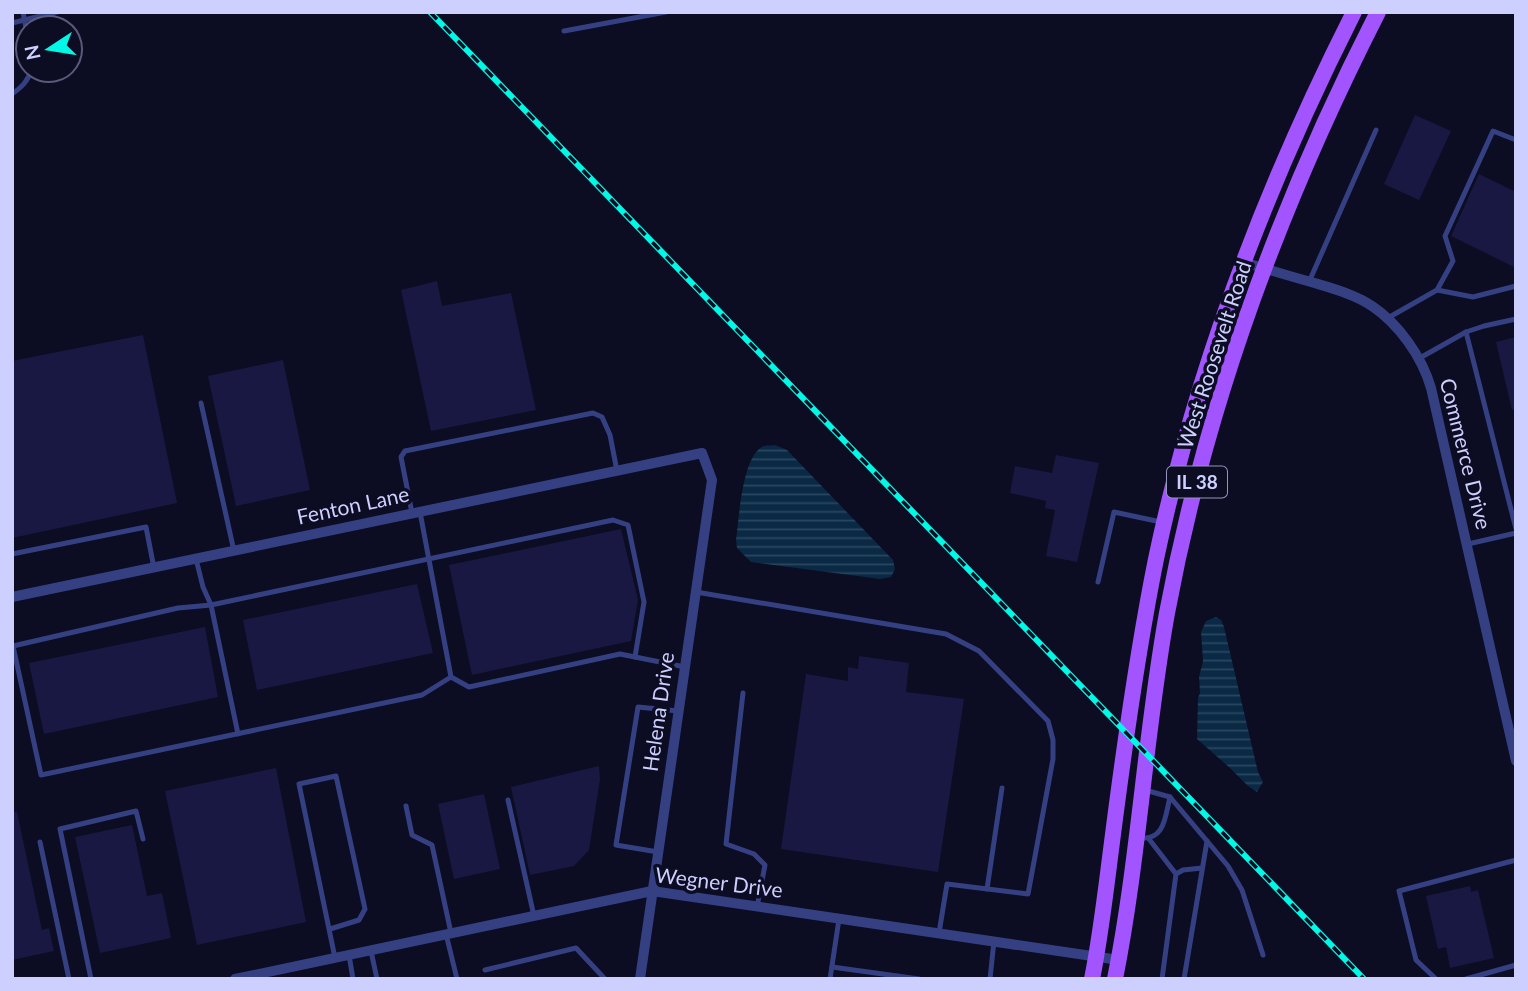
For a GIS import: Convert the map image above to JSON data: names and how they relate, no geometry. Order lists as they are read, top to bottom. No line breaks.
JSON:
{"streets":{"main road":["West Roosevelt Road","IL 38"],"street":["Commerce Drive","Fenton Lane","Helena Drive","Wegner Drive"]},"crossings":[["West Roosevelt Road","Commerce Drive"],["West Roosevelt Road","Wegner Drive"],["Fenton Lane","Helena Drive"],["Helena Drive","Wegner Drive"]],"north":"left"}
